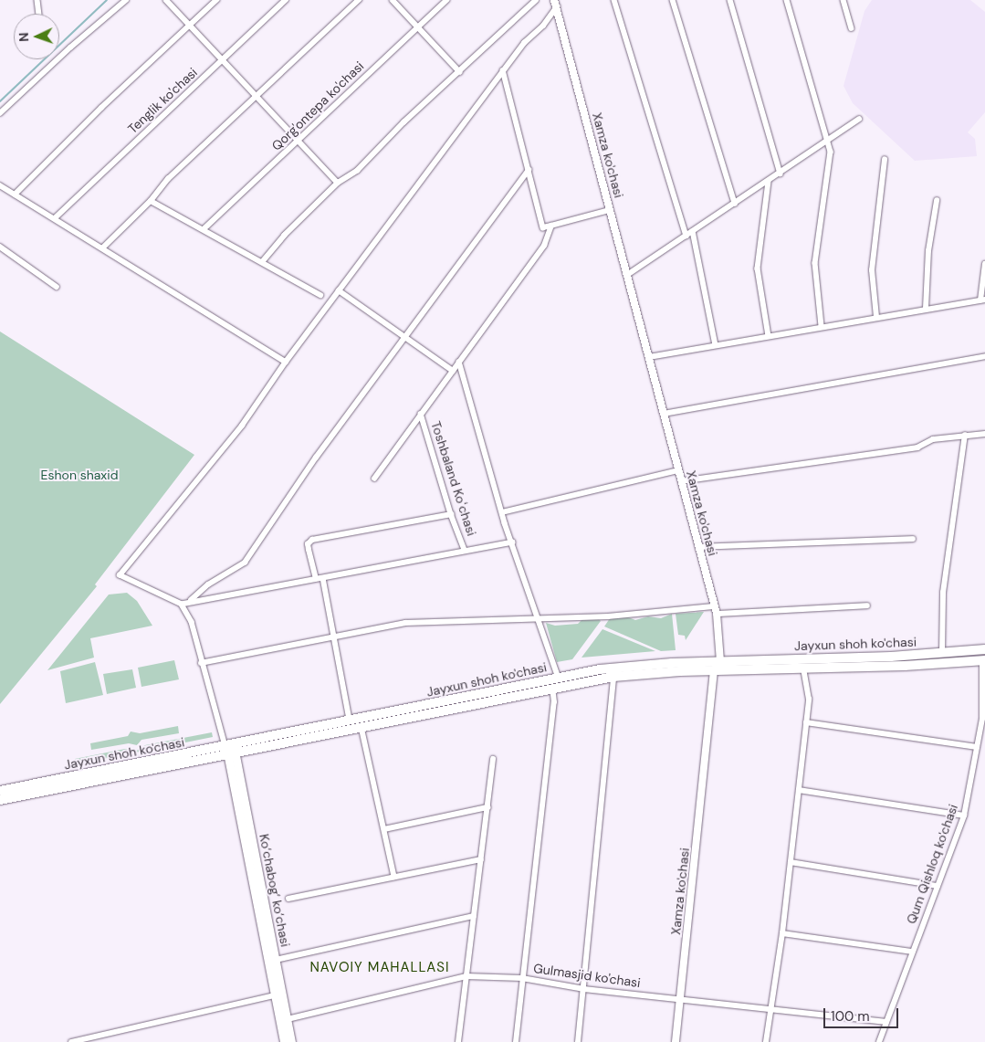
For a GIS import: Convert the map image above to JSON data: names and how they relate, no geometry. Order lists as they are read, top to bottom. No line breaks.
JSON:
{"streets":{"highway":["Jayxun shoh ko'chasi"],"main road":["Ko‘chabog‘ ko‘chasi"],"street":["Tenglik ko'chasi","Qorg'ontepa ko'chasi","Xamza ko'chasi","Toshbaland Koʻchasi","Qum Qishloq ko'chasi","Gulmasjid ko'chasi"]},"crossings":[["Xamza ko'chasi","Jayxun shoh ko'chasi"],["Xamza ko'chasi","Gulmasjid ko'chasi"],["Jayxun shoh ko'chasi","Qum Qishloq ko'chasi"],["Jayxun shoh ko'chasi","Ko‘chabog‘ ko‘chasi"],["Qum Qishloq ko'chasi","Gulmasjid ko'chasi"],["Ko‘chabog‘ ko‘chasi","Gulmasjid ko'chasi"]],"districts":["NAVOIY MAHALLASI"],"parks":["Eshon shaxid"],"scale_bar":"100 m","north":"left"}
